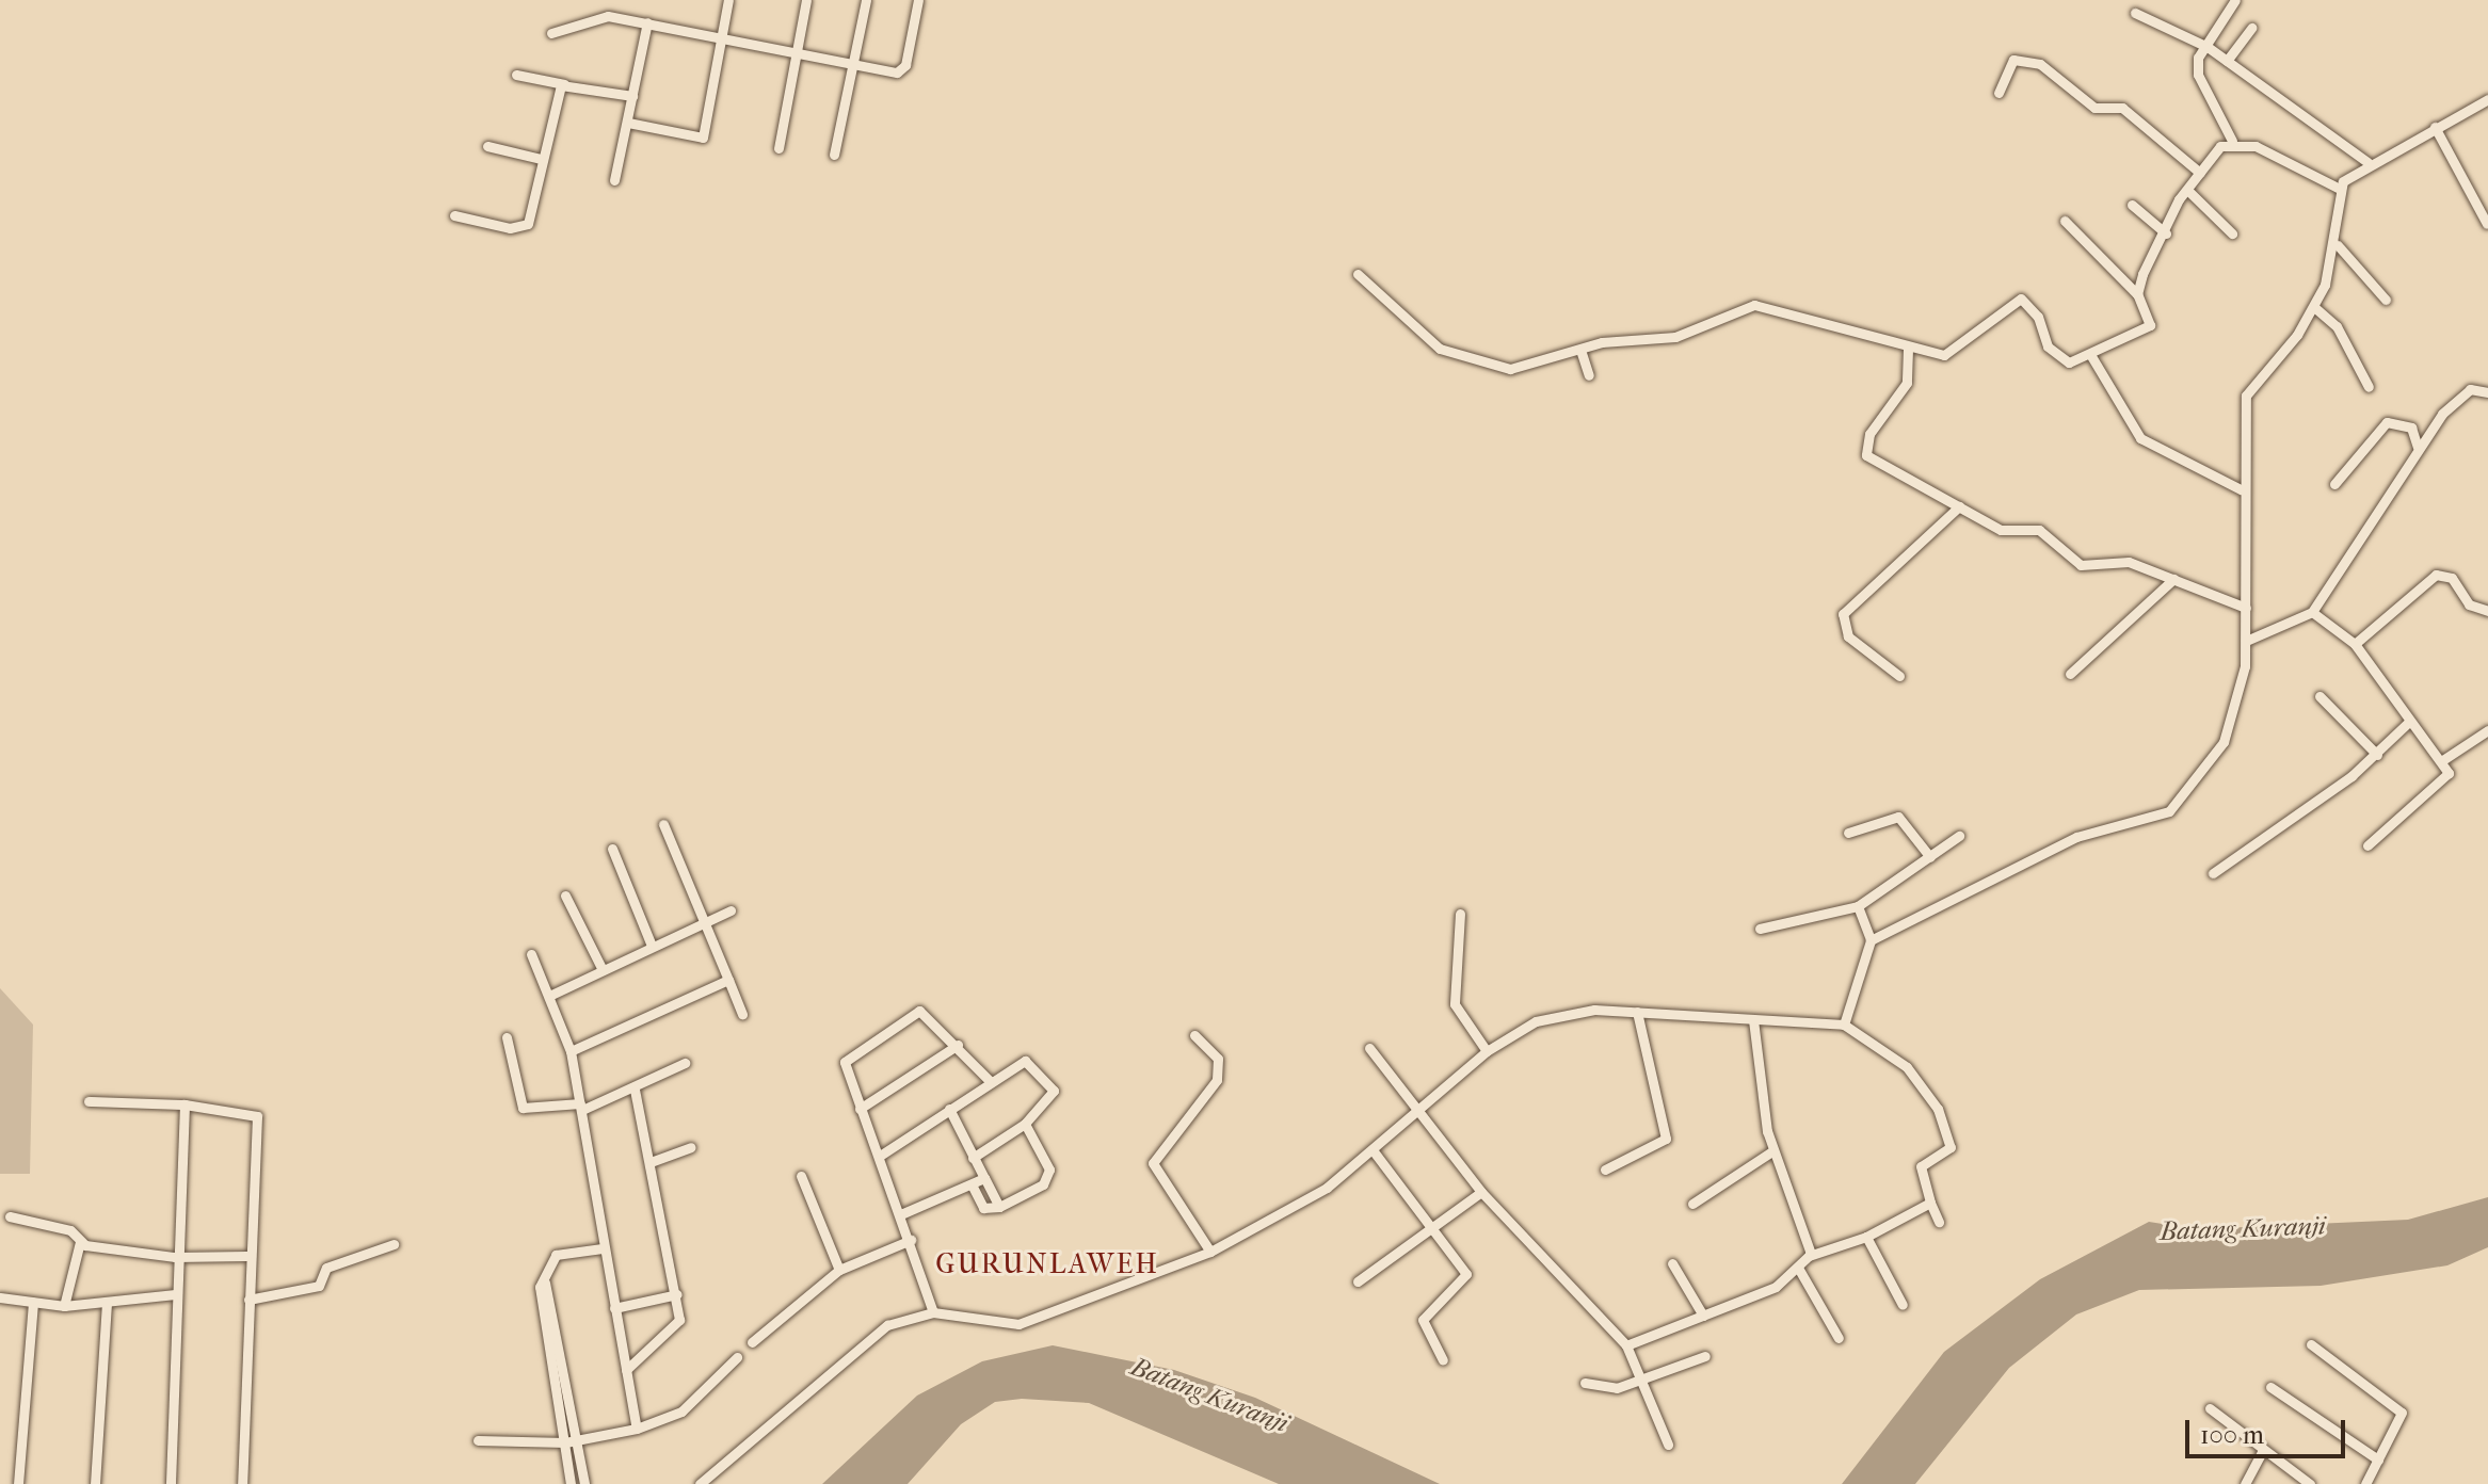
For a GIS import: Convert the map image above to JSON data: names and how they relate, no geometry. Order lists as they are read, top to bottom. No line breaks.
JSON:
{"districts":["GURUNLAWEH"],"water":["Batang Kuranji"],"scale_bar":"100 m"}
